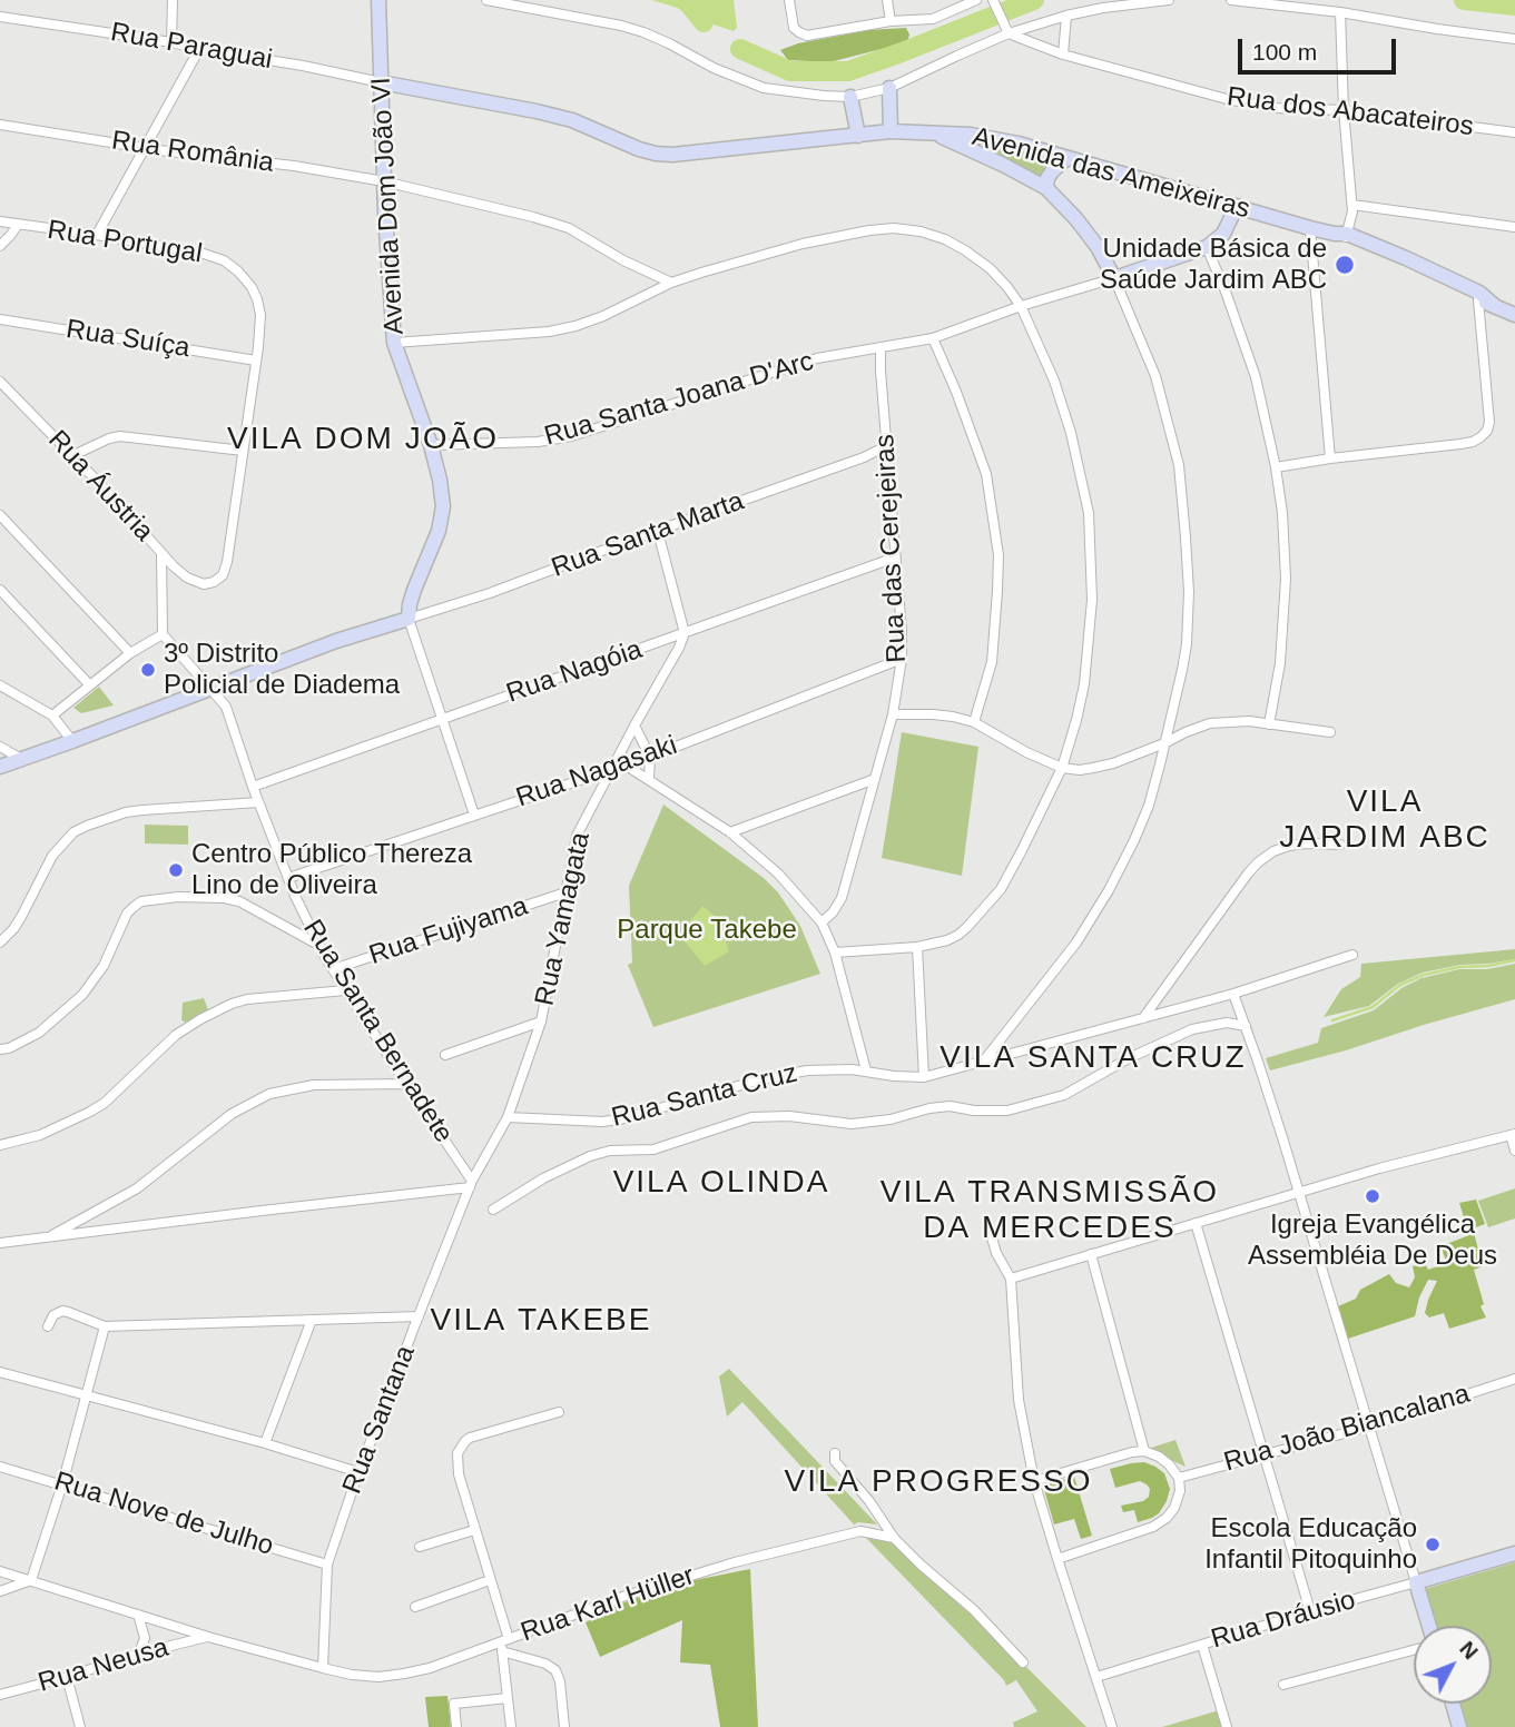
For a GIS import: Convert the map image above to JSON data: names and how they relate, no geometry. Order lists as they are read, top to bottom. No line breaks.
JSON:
{"streets":{"street":["Rua Paraguai","Rua dos Abacateiros","Rua România","Avenida das Ameixeiras","Avenida Dom João VI","Rua Portugal","Rua Suíça","Rua Santa Joana D'Arc","Rua Áustria","Rua Santa Marta","Rua das Cerejeiras","Rua Nagóia","Rua Nagasaki","Rua Yamagata","Rua Fujiyama","Rua Santa Bernadete","Rua Santa Cruz","Rua Santana","Rua João Biancalana","Rua Nove de Julho","Rua Karl Hüller","Rua Dráusio","Rua Neusa"]},"crossings":[["Rua Paraguai","Avenida das Ameixeiras"],["Rua Paraguai","Avenida Dom João VI"],["Rua România","Avenida Dom João VI"],["Avenida das Ameixeiras","Avenida Dom João VI"],["Avenida Dom João VI","Rua Santa Joana D'Arc"],["Avenida Dom João VI","Rua Santa Marta"],["Rua Portugal","Rua Suíça"],["Rua Portugal","Rua Áustria"],["Rua Santa Joana D'Arc","Rua das Cerejeiras"],["Rua Santa Marta","Rua das Cerejeiras"],["Rua das Cerejeiras","Rua Nagóia"],["Rua das Cerejeiras","Rua Nagasaki"],["Rua Nagóia","Rua Yamagata"],["Rua Nagóia","Rua Santa Bernadete"],["Rua Nagasaki","Rua Yamagata"],["Rua Nagasaki","Rua Santa Bernadete"],["Rua Yamagata","Rua Fujiyama"],["Rua Yamagata","Rua Santa Bernadete"],["Rua Yamagata","Rua Santa Cruz"],["Rua Yamagata","Rua Santana"],["Rua Fujiyama","Rua Santa Bernadete"],["Rua Santa Bernadete","Rua Santana"],["Rua Santana","Rua Nove de Julho"],["Rua Santana","Rua Karl Hüller"],["Rua Karl Hüller","Rua Neusa"]],"districts":["VILA DOM JOÃO","VILA JARDIM ABC","VILA SANTA CRUZ","VILA OLINDA","VILA TRANSMISSÃO DA MERCEDES","VILA TAKEBE","VILA PROGRESSO"],"parks":["Parque Takebe"],"places":["Unidade Básica de Saúde Jardim ABC","3º Distrito Policial de Diadema","Centro Público Thereza Lino de Oliveira","Igreja Evangélica Assembléia De Deus","Escola Educação Infantil Pitoquinho"],"scale_bar":"100 m","north":"top right"}
